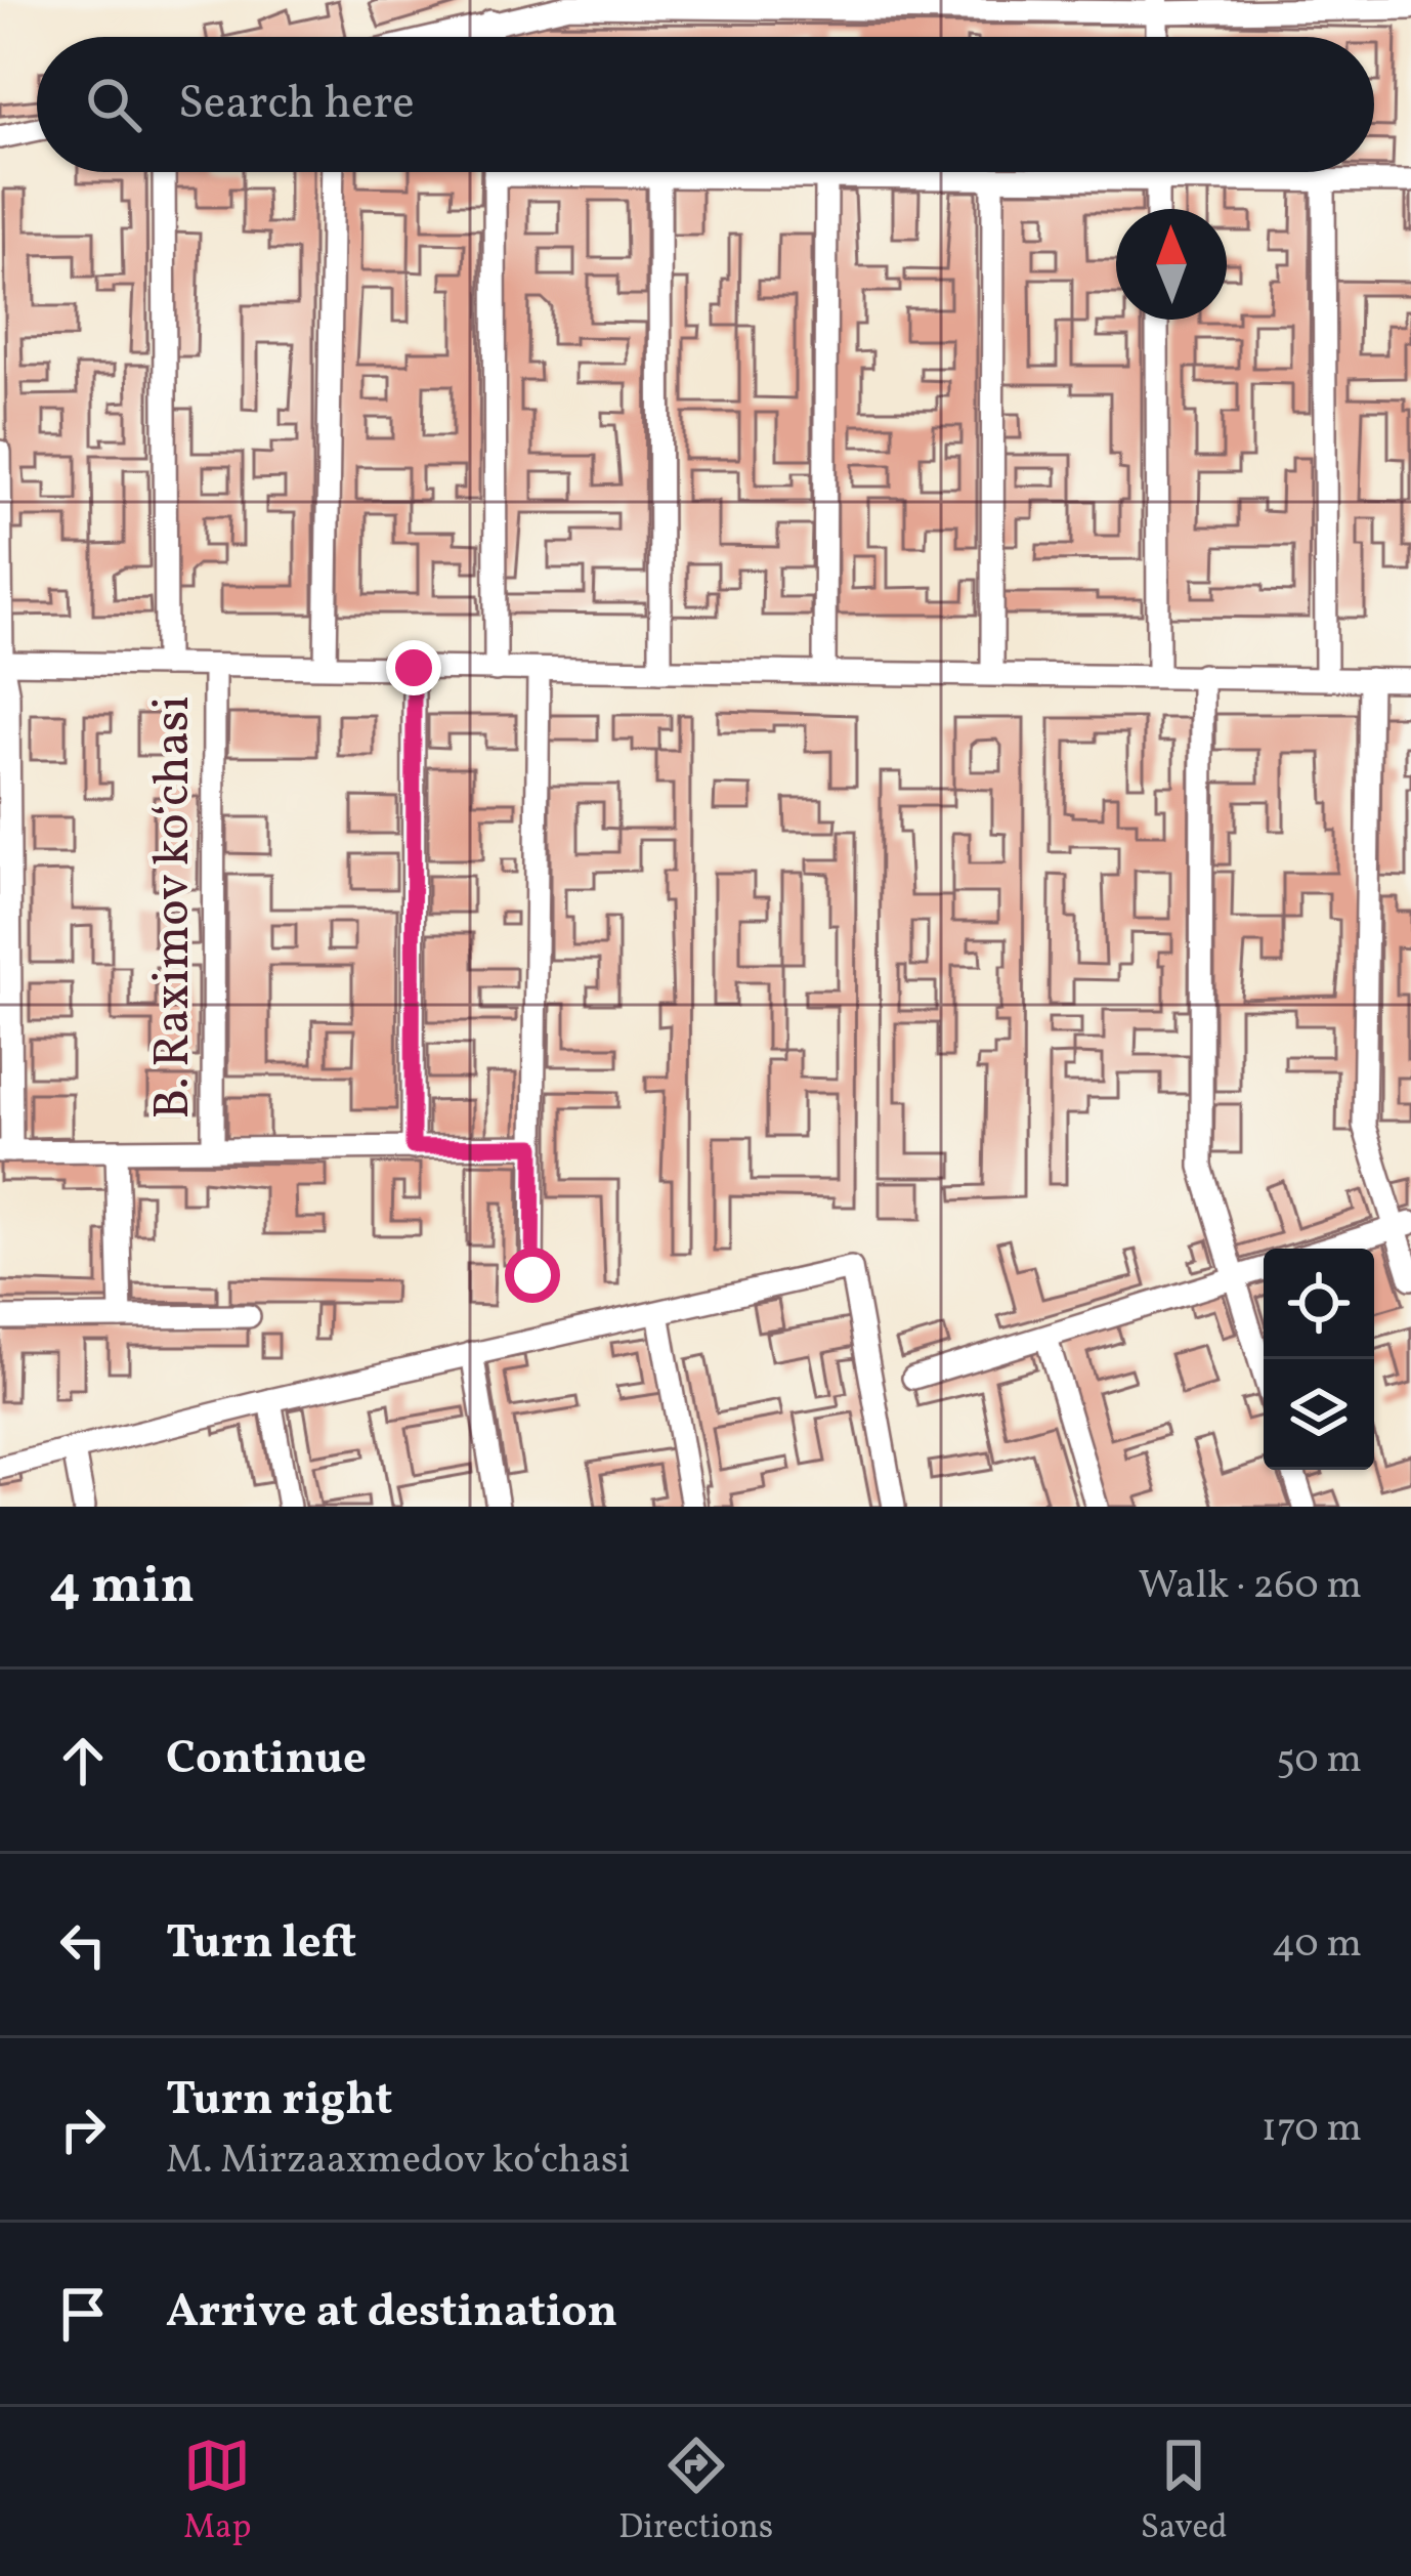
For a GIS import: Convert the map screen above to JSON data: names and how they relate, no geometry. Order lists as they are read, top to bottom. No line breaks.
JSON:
{"streets":{"street":["B. Raximov koʻchasi"]},"north":"top","page":{"search":"Search here","heading":["4 min","Walk · 260 m"],"list":[["Continue","50 m"],["Turn left","40 m"],["Turn right","M. Mirzaaxmedov koʻchasi","170 m"],"Arrive at destination"],"nav":["Map","Directions","Saved"]}}
